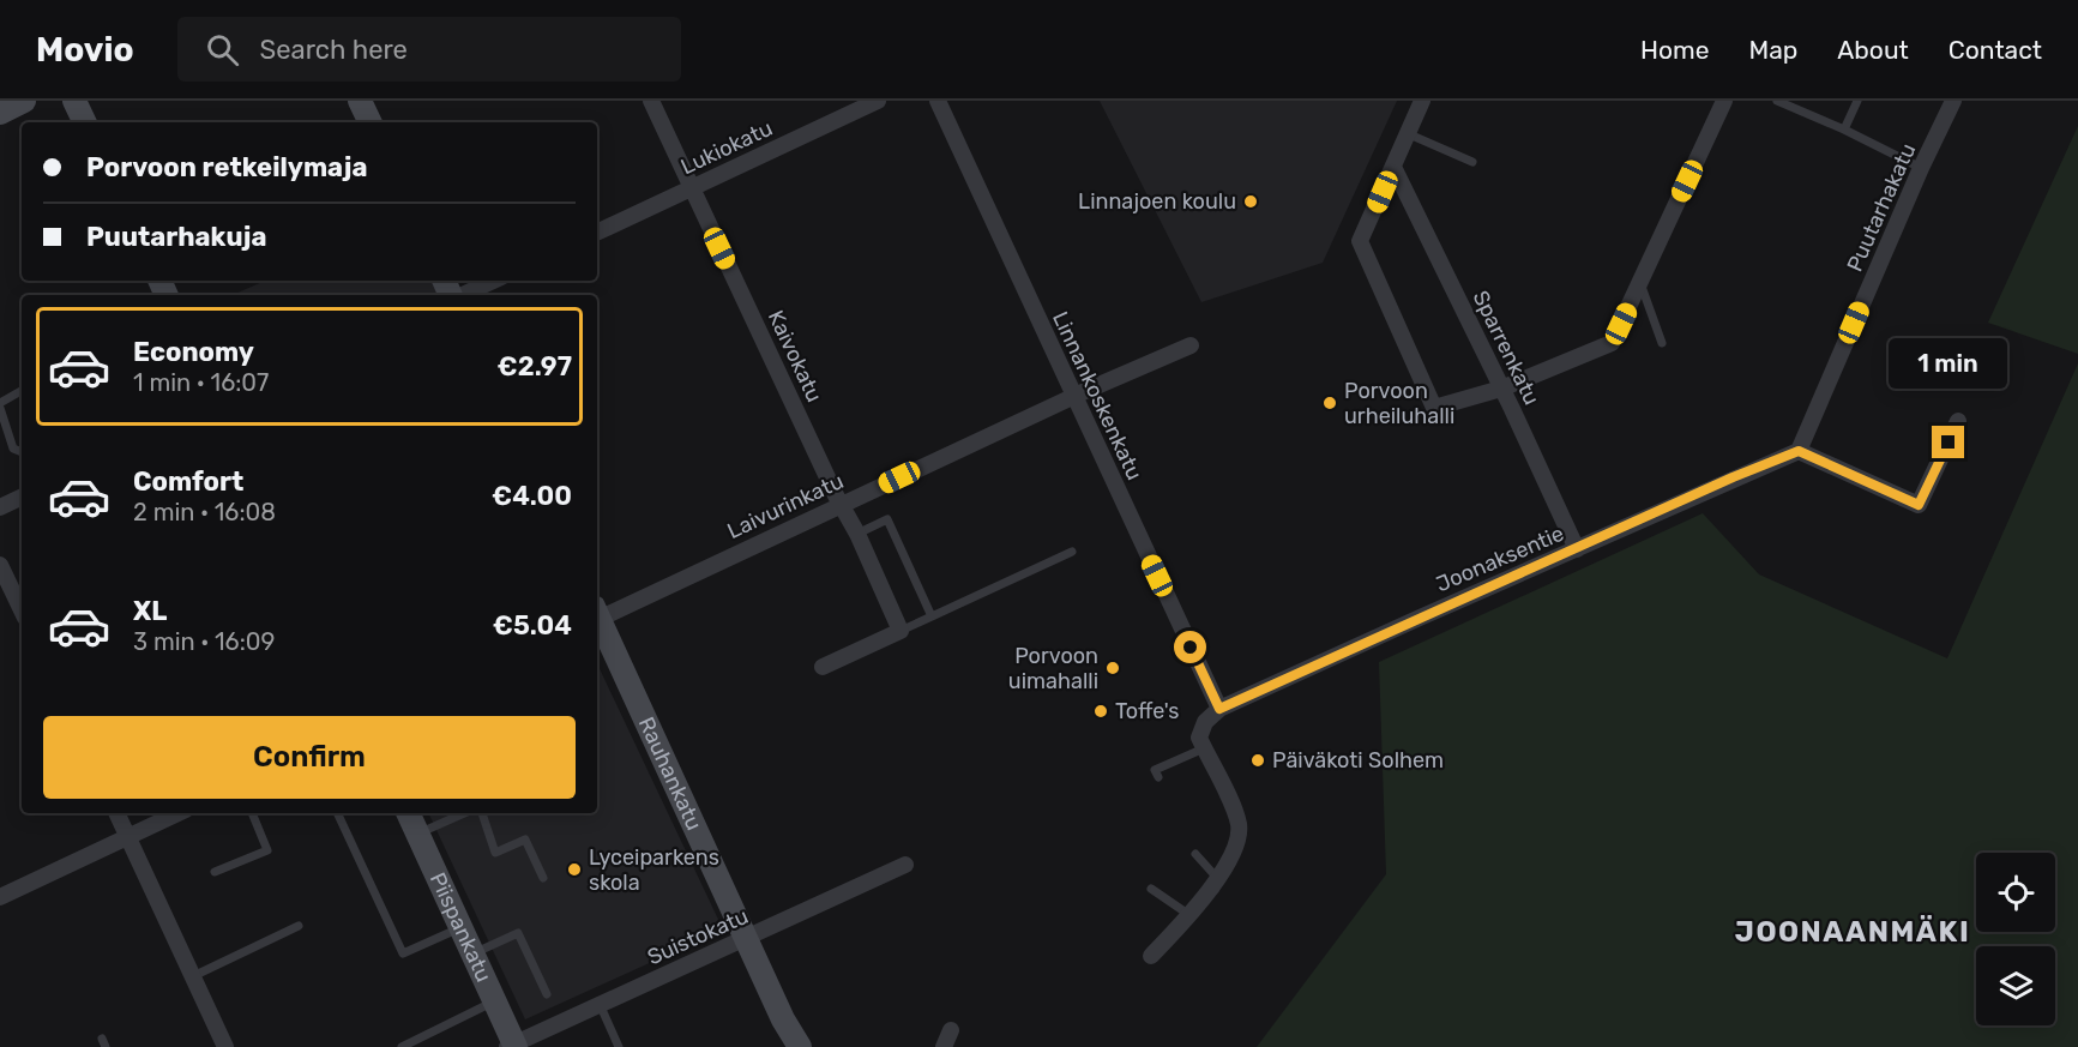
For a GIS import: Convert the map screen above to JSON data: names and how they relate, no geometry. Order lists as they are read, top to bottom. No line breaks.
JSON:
{"streets":{"street":["Lukiokatu","Puutarhakatu","Sparrenkatu","Kaivokatu","Linnankoskenkatu","Laivurinkatu","Joonaksentie","Rauhankatu","Piispankatu","Suistokatu"]},"crossings":[["Lukiokatu","Kaivokatu"],["Puutarhakatu","Joonaksentie"],["Sparrenkatu","Joonaksentie"],["Kaivokatu","Laivurinkatu"],["Linnankoskenkatu","Laivurinkatu"],["Linnankoskenkatu","Joonaksentie"],["Rauhankatu","Suistokatu"],["Piispankatu","Suistokatu"]],"districts":["JOONAANMÄKI"],"places":["Linnajoen koulu","Porvoon urheiluhalli","Porvoon uimahalli","Toffe's","Päiväkoti Solhem","Lyceiparkens skola"],"page":{"header":"Movio","search":"Search here","nav":["Home","Map","About","Contact"],"banner":["Porvoon retkeilymaja","Puutarhakuja"],"list":[{"name":"Economy","note":"1 min · 16:07","value":"€2.97"},{"name":"Comfort","note":"2 min · 16:08","value":"€4.00"},{"name":"XL","note":"3 min · 16:09","value":"€5.04"}],"bubble":"1 min","buttons":"Confirm"}}
